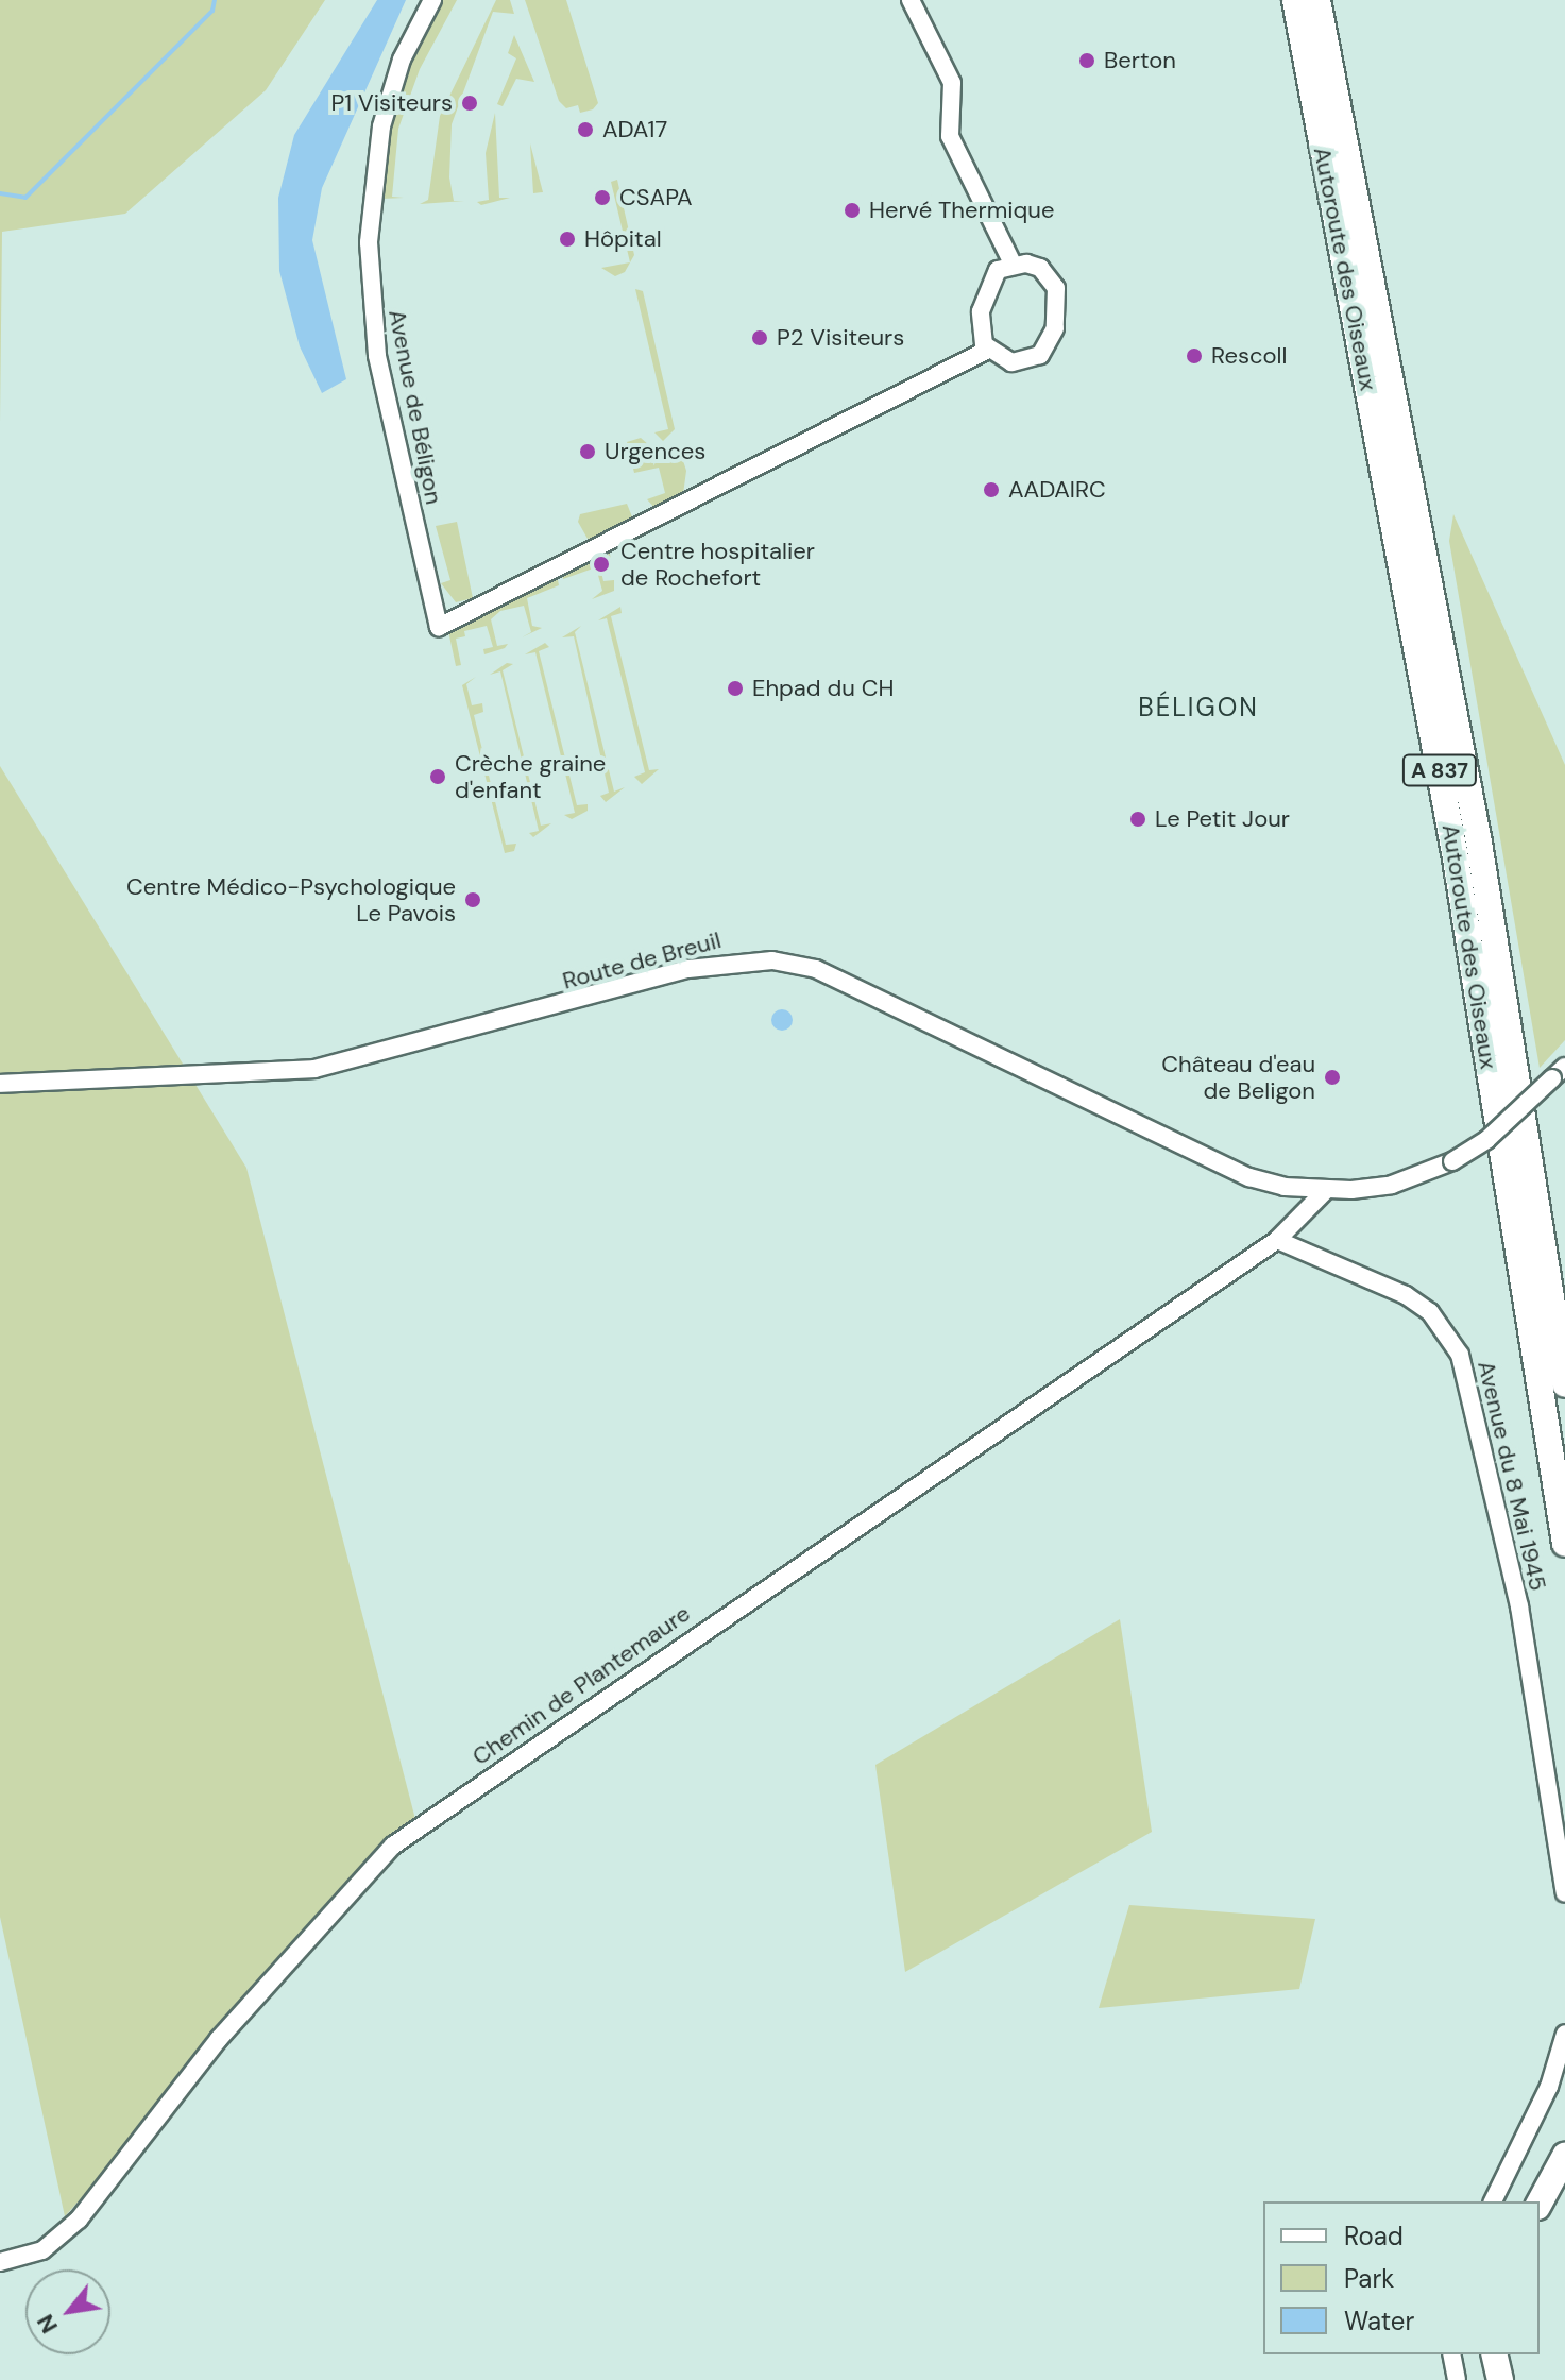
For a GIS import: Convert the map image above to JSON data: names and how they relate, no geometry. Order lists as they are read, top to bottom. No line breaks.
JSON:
{"streets":{"highway":["Autoroute des Oiseaux","A 837"],"street":["Avenue de Béligon","Route de Breuil","Avenue du 8 Mai 1945","Chemin de Plantemaure"]},"crossings":[["Avenue du 8 Mai 1945","Chemin de Plantemaure"]],"districts":["BÉLIGON"],"places":["Berton","P1 Visiteurs","ADA17","CSAPA","Hervé Thermique","Hôpital","P2 Visiteurs","Rescoll","Urgences","AADAIRC","Centre hospitalier de Rochefort","Ehpad du CH","Crèche graine d'enfant","Le Petit Jour","Centre Médico-Psychologique Le Pavois","Château d'eau de Beligon"],"legend":["Road","Park","Water"],"north":"bottom left"}
